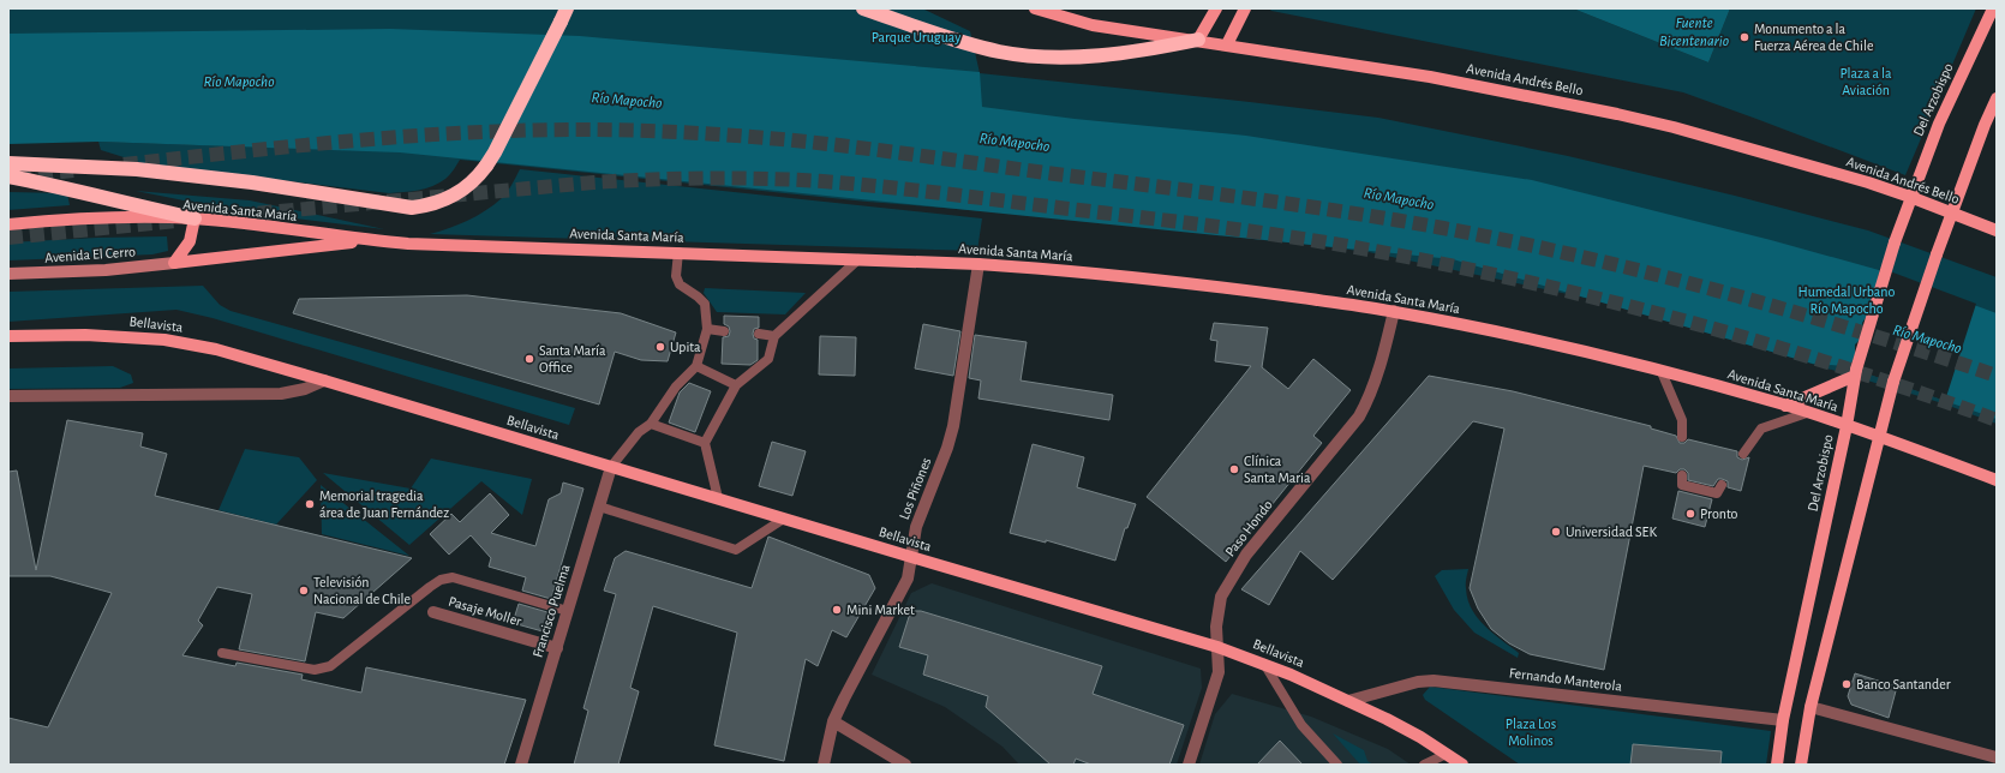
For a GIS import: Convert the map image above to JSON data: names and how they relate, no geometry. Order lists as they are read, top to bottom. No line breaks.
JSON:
{"streets":{"main road":["Avenida Andrés Bello","Del Arzobispo","Avenida Santa María","Bellavista"],"street":["Avenida El Cerro","Los Piñones","Paso Hondo","Pasaje Moller","Francisco Puelma","Fernando Manterola"]},"crossings":[["Avenida Andrés Bello","Del Arzobispo"],["Del Arzobispo","Avenida Santa María"],["Del Arzobispo","Fernando Manterola"],["Avenida Santa María","Los Piñones"],["Avenida Santa María","Paso Hondo"],["Bellavista","Los Piñones"],["Bellavista","Paso Hondo"],["Bellavista","Francisco Puelma"],["Bellavista","Fernando Manterola"],["Pasaje Moller","Francisco Puelma"]],"water":["Fuente Bicentenario","Río Mapocho"],"parks":["Parque Uruguay","Plaza a la Aviación","Humedal Urbano Río Mapocho","Plaza Los Molinos"],"places":["Monumento a la Fuerza Aérea de Chile","Upita","Santa María Office","Clínica Santa Maria","Memorial tragedia área de Juan Fernández","Pronto","Universidad SEK","Televisión Nacional de Chile","Mini Market","Banco Santander"]}
